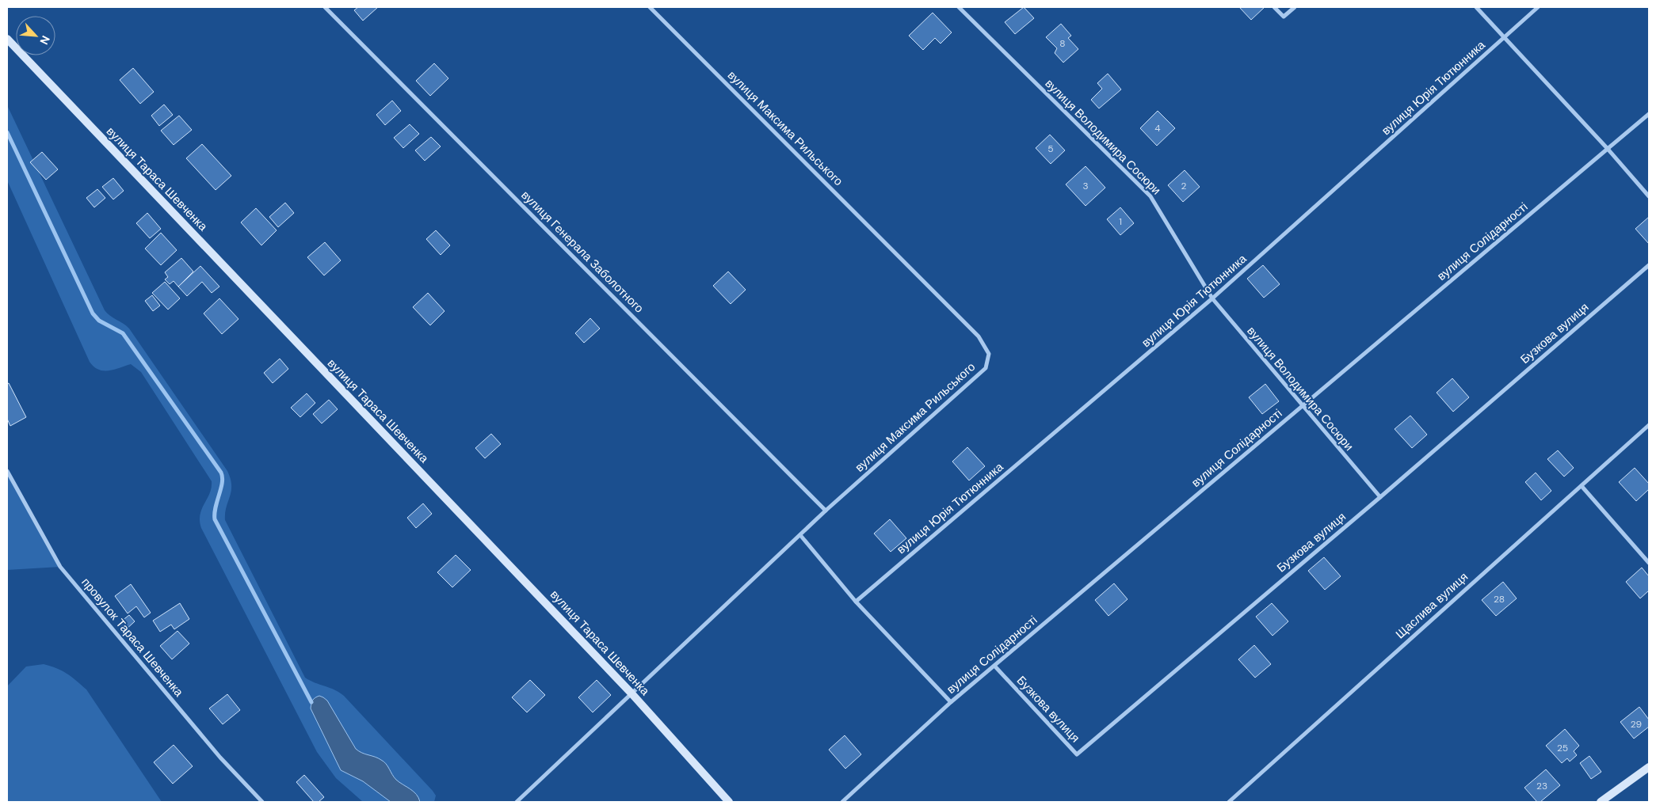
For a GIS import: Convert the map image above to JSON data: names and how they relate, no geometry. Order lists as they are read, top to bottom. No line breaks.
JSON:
{"streets":{"street":["вулиця Юрія Тютюнника","вулиця Максима Рильського","вулиця Володимира Сосюри","вулиця Тараса Шевченка","вулиця Солідарності","вулиця Генерала Заболотного","Бузкова вулиця","Щаслива вулиця","провулок Тараса Шевченка"]},"crossings":[["вулиця Юрія Тютюнника","вулиця Володимира Сосюри"],["вулиця Максима Рильського","вулиця Тараса Шевченка"],["вулиця Максима Рильського","вулиця Генерала Заболотного"],["вулиця Володимира Сосюри","вулиця Солідарності"],["вулиця Володимира Сосюри","Бузкова вулиця"],["вулиця Солідарності","Бузкова вулиця"]],"house_numbers":["8","4","5","3","2","1","28","29","25","23"],"north":"bottom right"}
